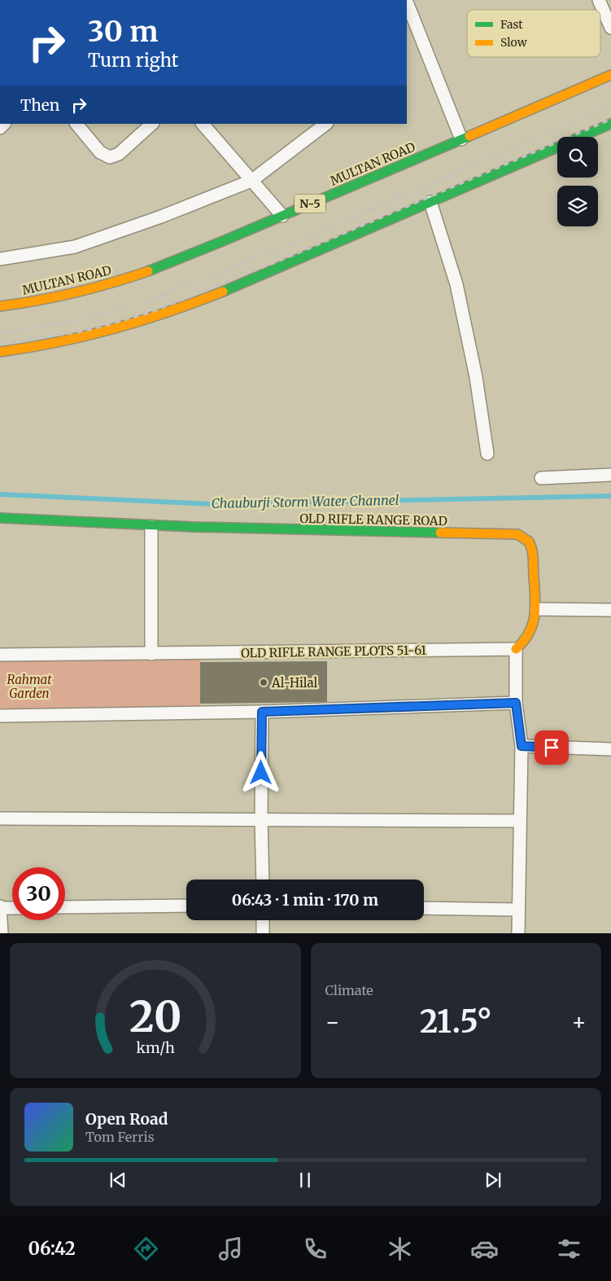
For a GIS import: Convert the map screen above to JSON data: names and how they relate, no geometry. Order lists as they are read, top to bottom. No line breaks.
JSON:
{"streets":{"main road":["MULTAN ROAD","N-5","OLD RIFLE RANGE ROAD"],"street":["OLD RIFLE RANGE PLOTS 51-61"]},"water":["Chauburji Storm Water Channel"],"parks":["Rahmat Garden"],"places":["Al-Hilal"],"legend":["Fast","Slow"],"page":{"turn":["30 m","Turn right"],"then":"Then","limit":"30","trip":"06:43 · 1 min · 170 m","tile":"Climate","heat":["−","21.5°","+"],"song":["Open Road","Tom Ferris"],"tabs":"06:42","gauge":["20","km/h"]}}
